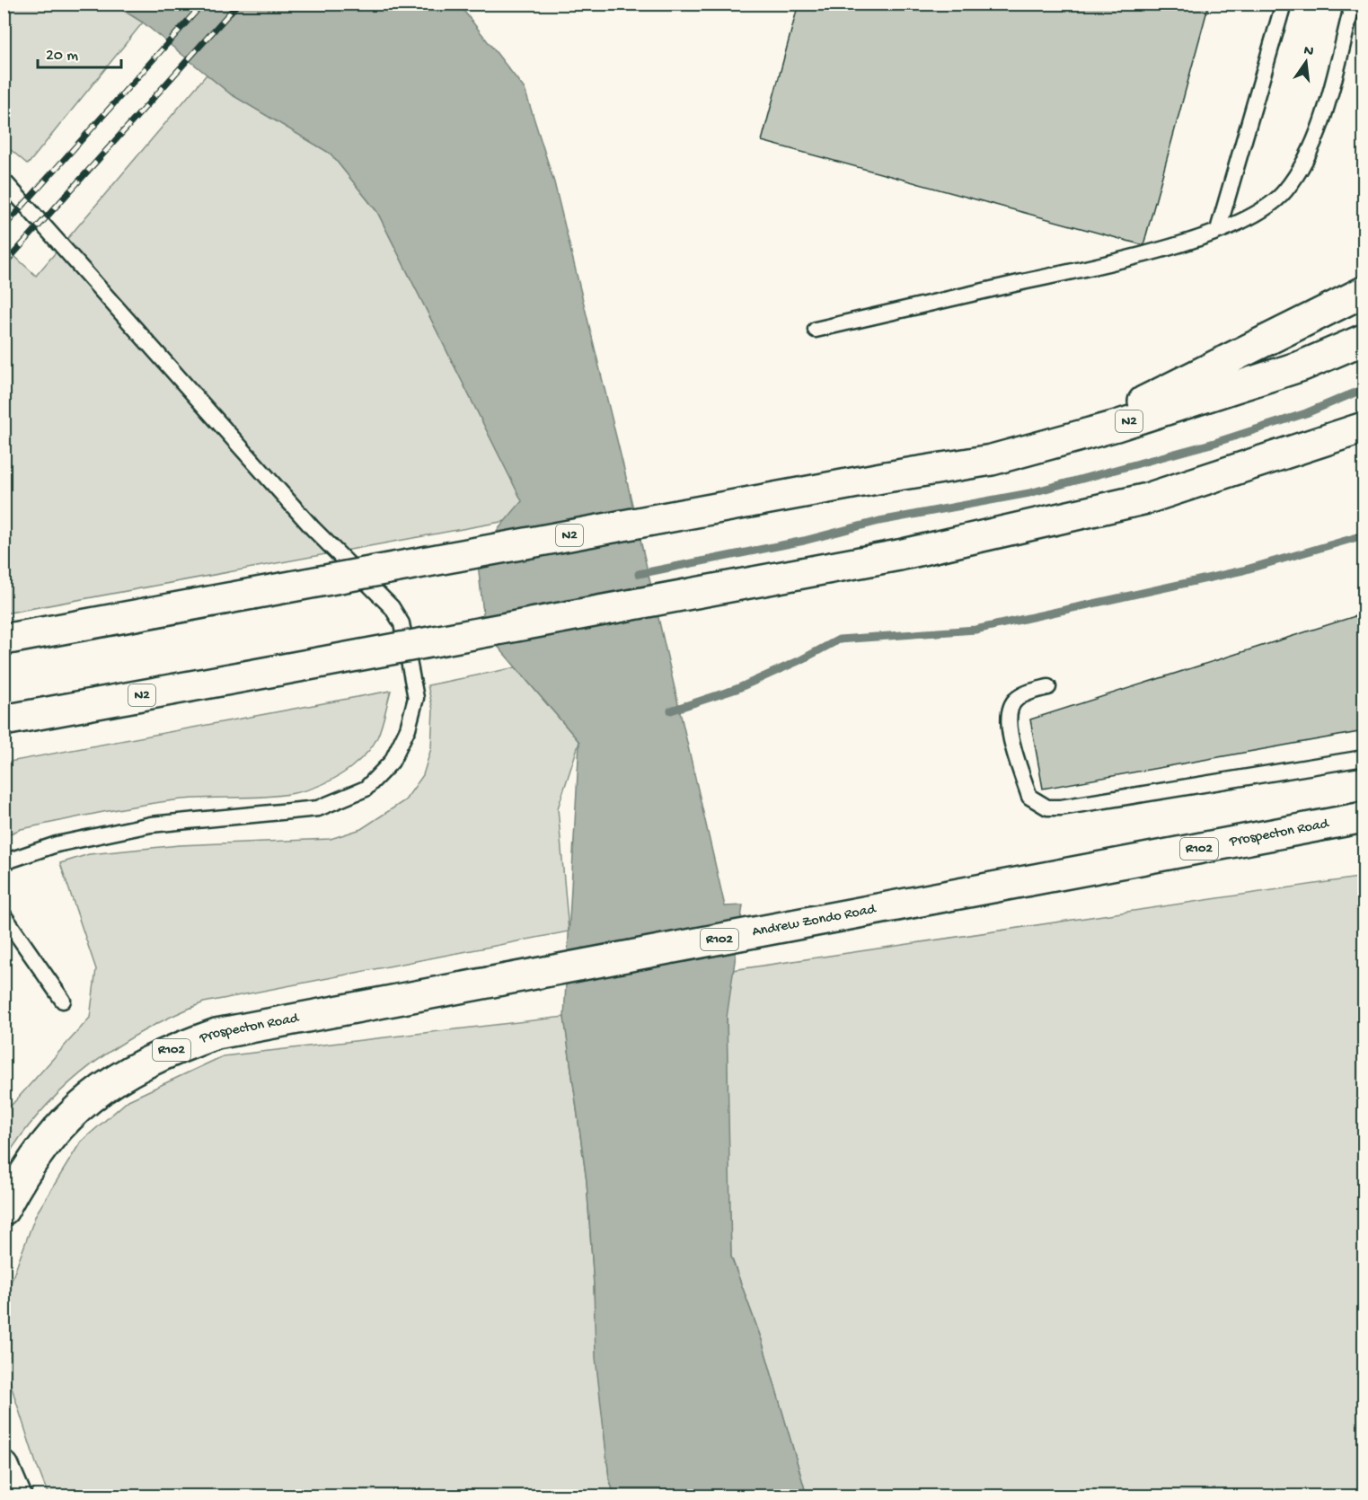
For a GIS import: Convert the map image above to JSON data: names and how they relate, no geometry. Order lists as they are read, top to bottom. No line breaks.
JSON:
{"streets":{"main road":["N2","Prospecton Road","R102","Andrew Zondo Road"]},"crossings":[["Prospecton Road","Andrew Zondo Road"]],"scale_bar":"20 m","north":"top"}
